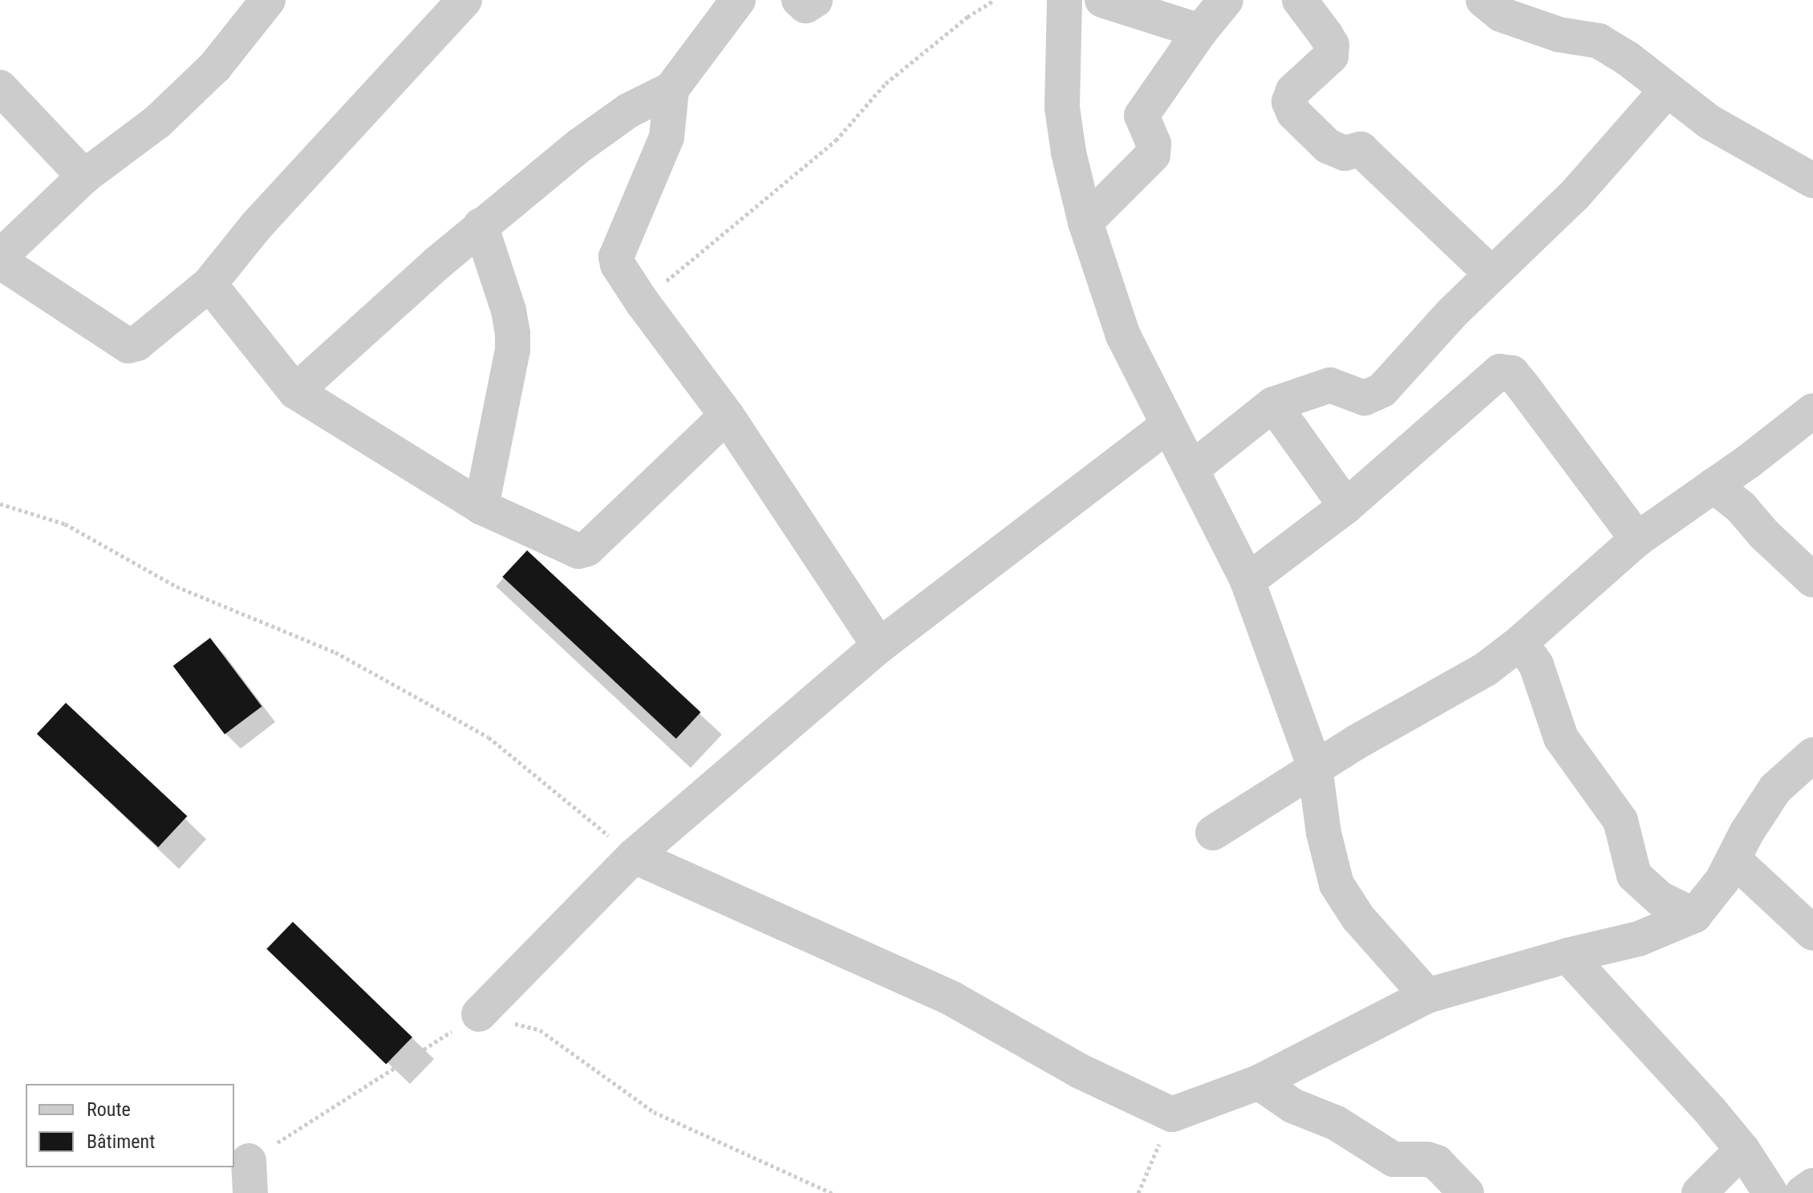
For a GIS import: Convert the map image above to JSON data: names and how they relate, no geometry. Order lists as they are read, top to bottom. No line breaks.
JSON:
{"legend":["Route","Bâtiment"]}
